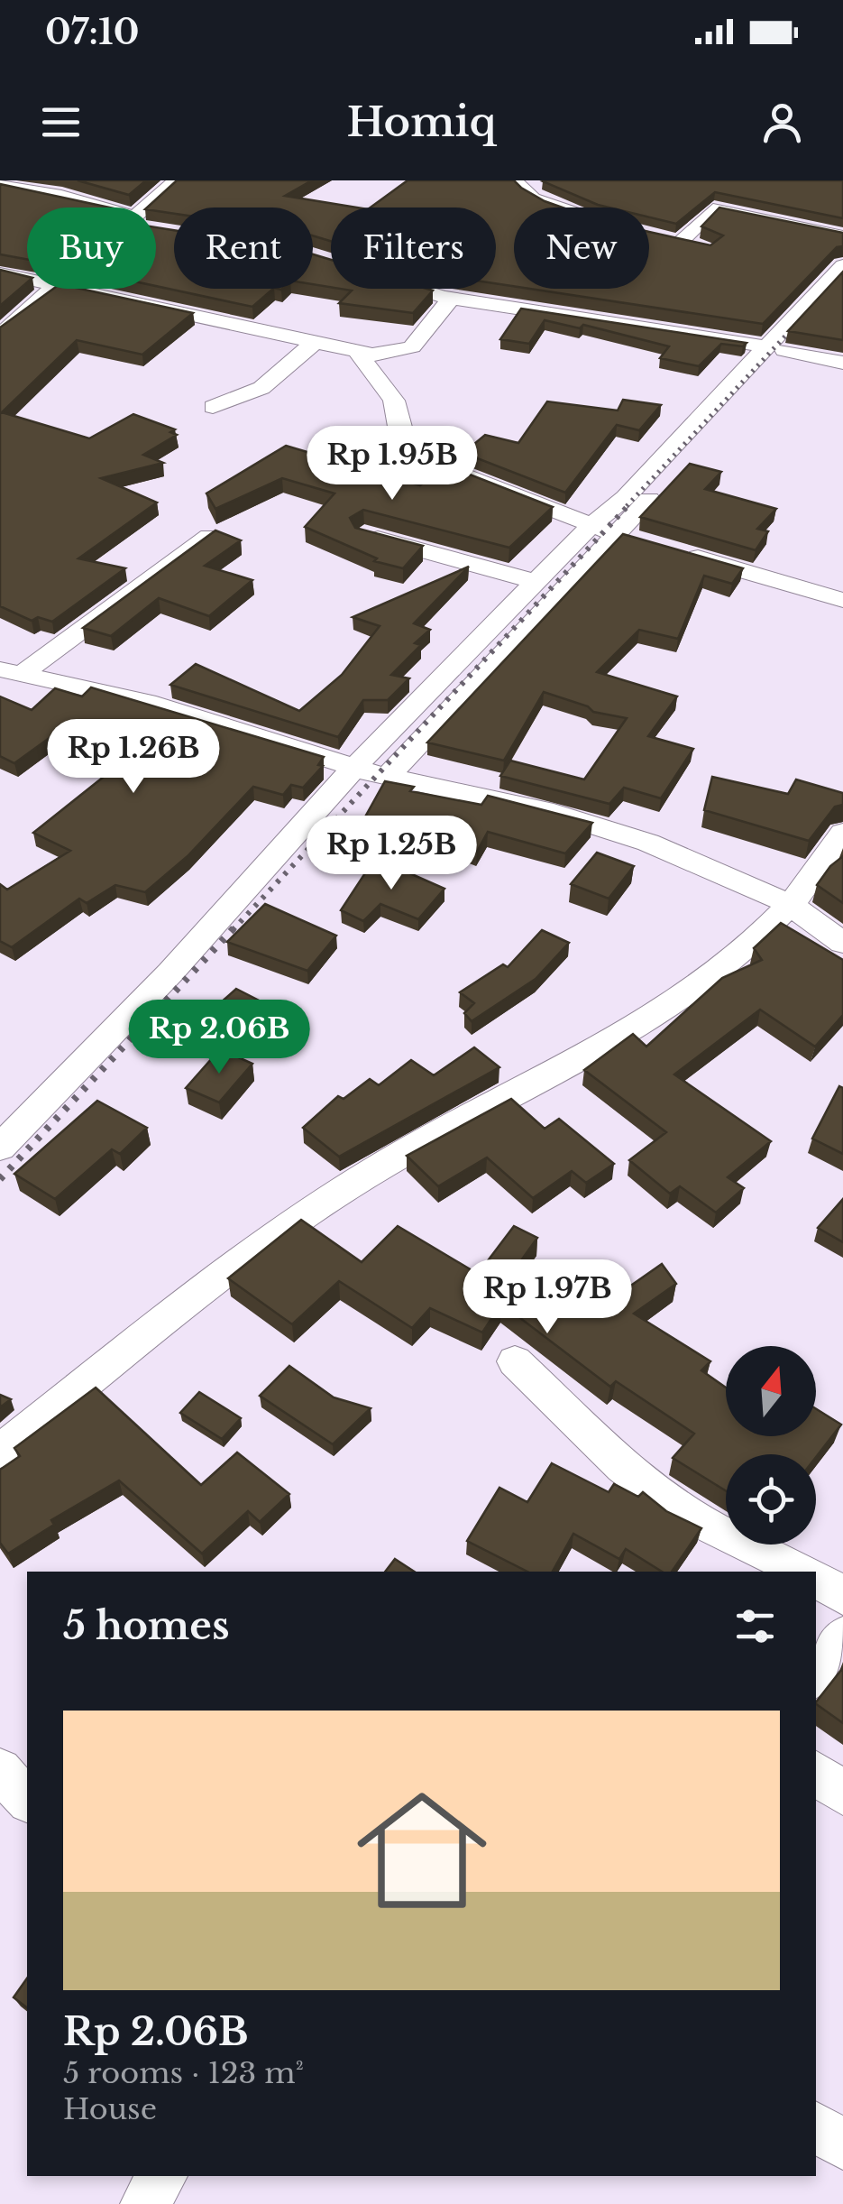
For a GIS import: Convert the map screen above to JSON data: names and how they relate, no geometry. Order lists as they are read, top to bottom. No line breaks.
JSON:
{"north":"top","page":{"status":"07:10","header":"Homiq","chip":["Buy","Rent","Filters","New"],"price":["Rp 1.95B","Rp 1.26B","Rp 1.25B","Rp 2.06B","Rp 1.97B"],"heading":"5 homes","list":[{"name":"Rp 2.06B","note":"5 rooms · 123 m² · House"}]}}
